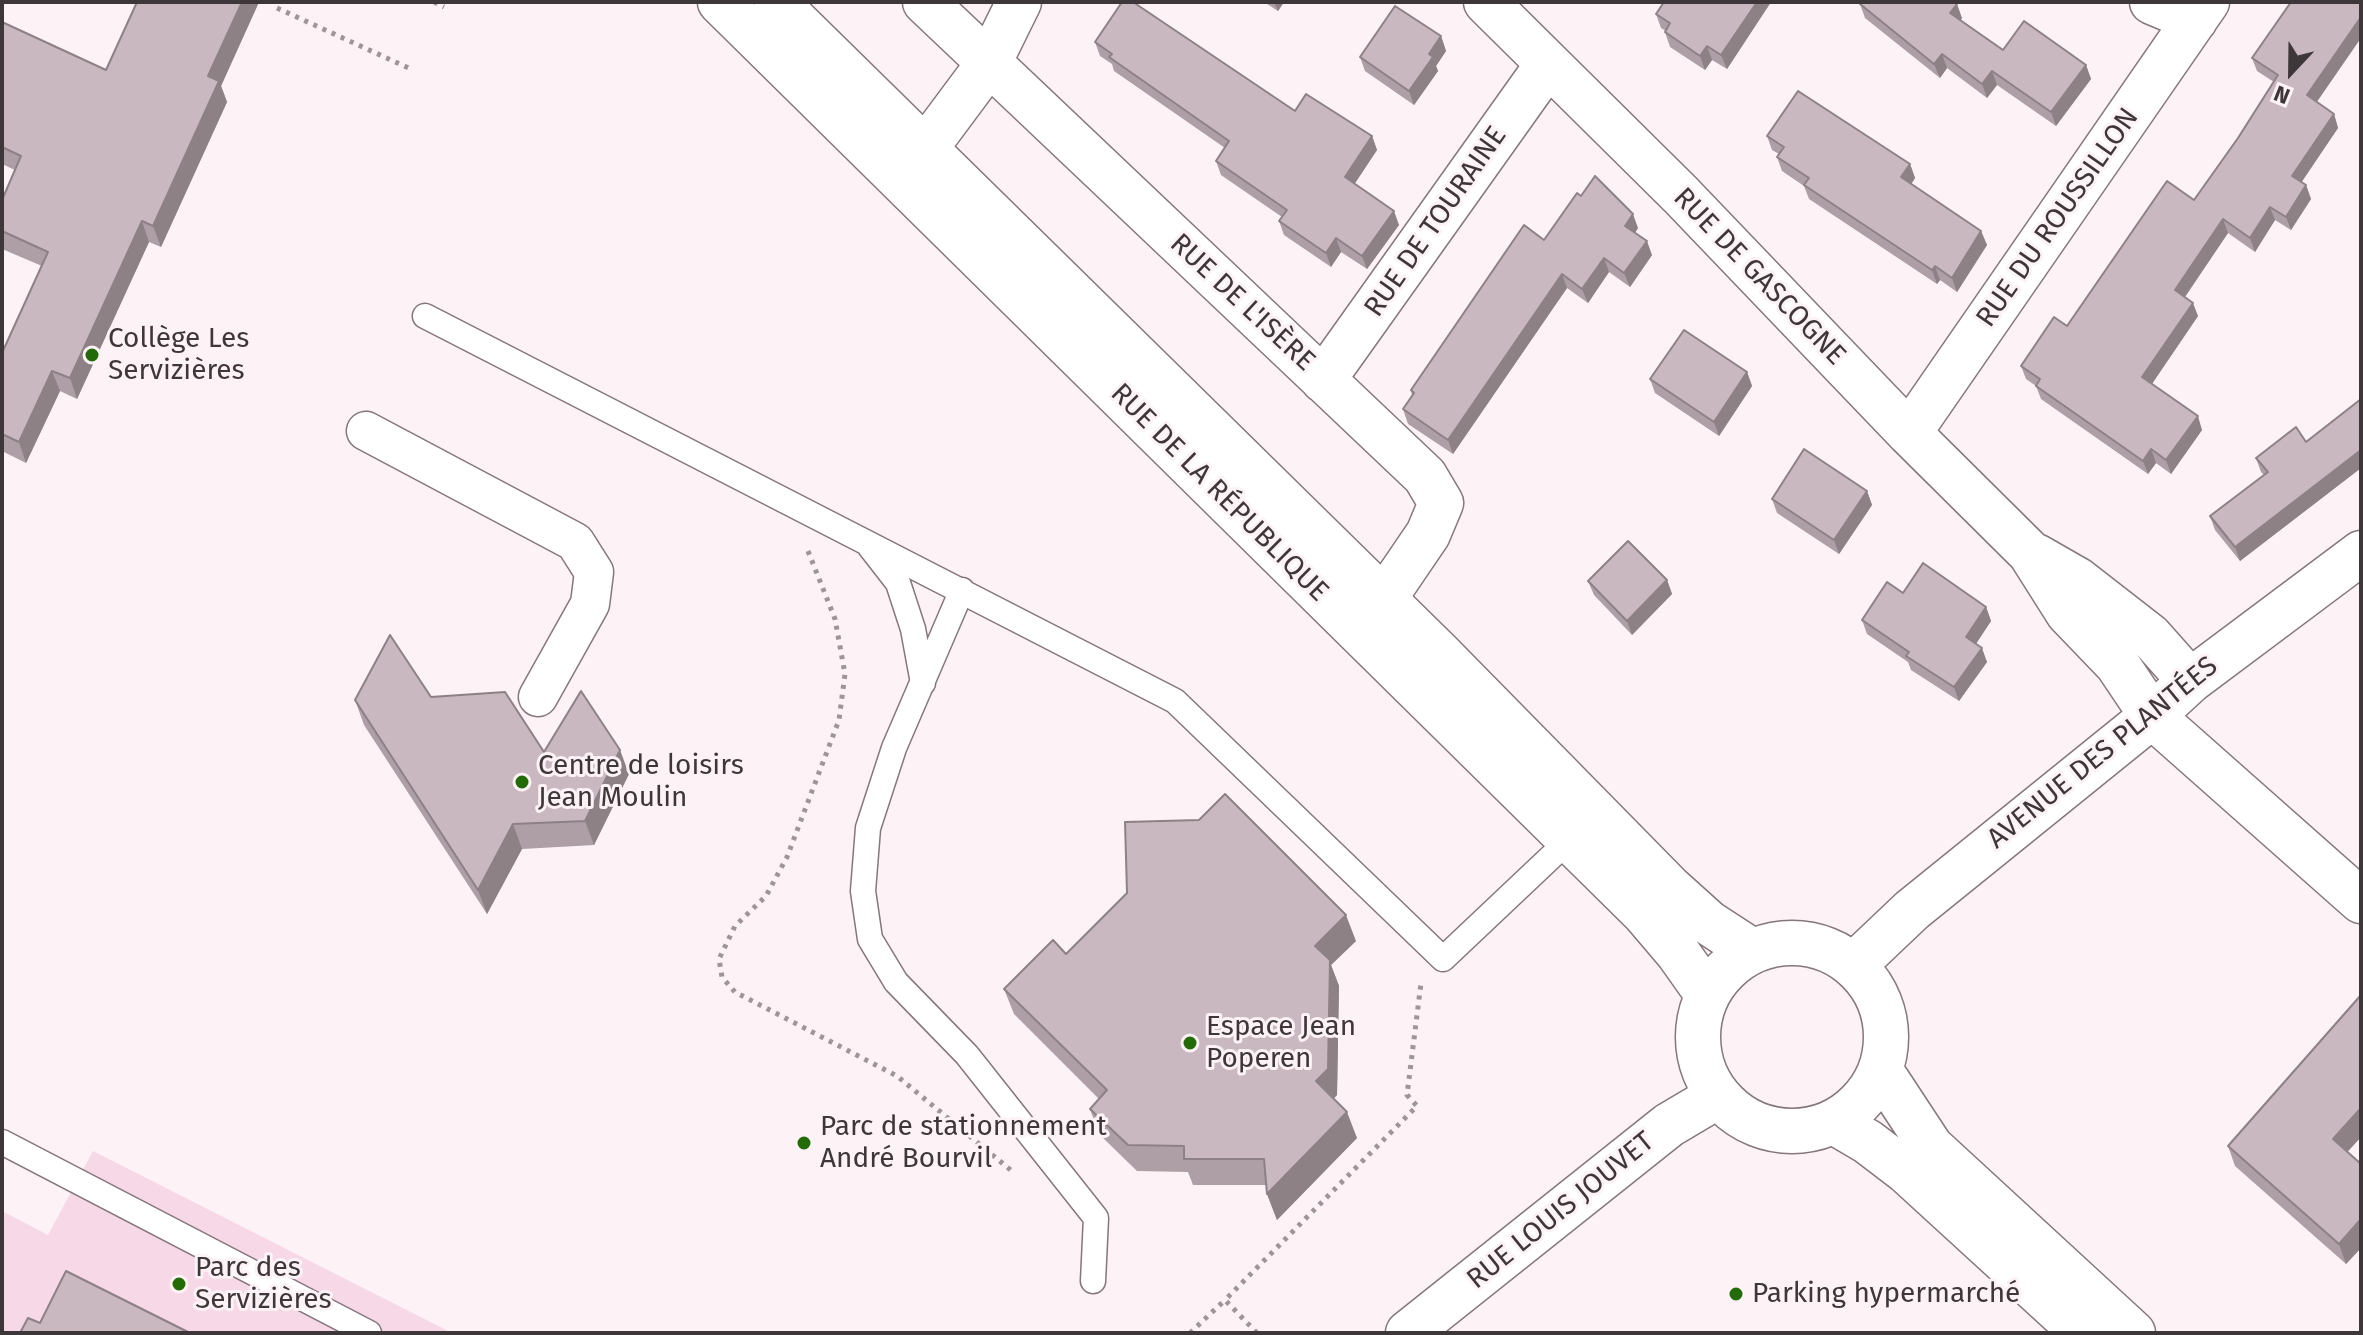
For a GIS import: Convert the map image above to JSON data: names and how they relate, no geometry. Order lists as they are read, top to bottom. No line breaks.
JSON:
{"streets":{"street":["RUE DU ROUSSILLON","RUE DE TOURAINE","RUE DE GASCOGNE","RUE DE L'ISÈRE","RUE DE LA RÉPUBLIQUE","AVENUE DES PLANTÉES","RUE LOUIS JOUVET"]},"crossings":[["RUE DU ROUSSILLON","RUE DE GASCOGNE"],["RUE DE TOURAINE","RUE DE GASCOGNE"],["RUE DE TOURAINE","RUE DE L'ISÈRE"],["RUE DE GASCOGNE","AVENUE DES PLANTÉES"],["RUE DE L'ISÈRE","RUE DE LA RÉPUBLIQUE"],["RUE DE LA RÉPUBLIQUE","AVENUE DES PLANTÉES"],["RUE DE LA RÉPUBLIQUE","RUE LOUIS JOUVET"],["AVENUE DES PLANTÉES","RUE LOUIS JOUVET"]],"places":["Collège Les Servizières","Centre de loisirs Jean Moulin","Espace Jean Poperen","Parc de stationnement André Bourvil","Parc des Servizières","Parking hypermarché"],"north":"bottom"}
